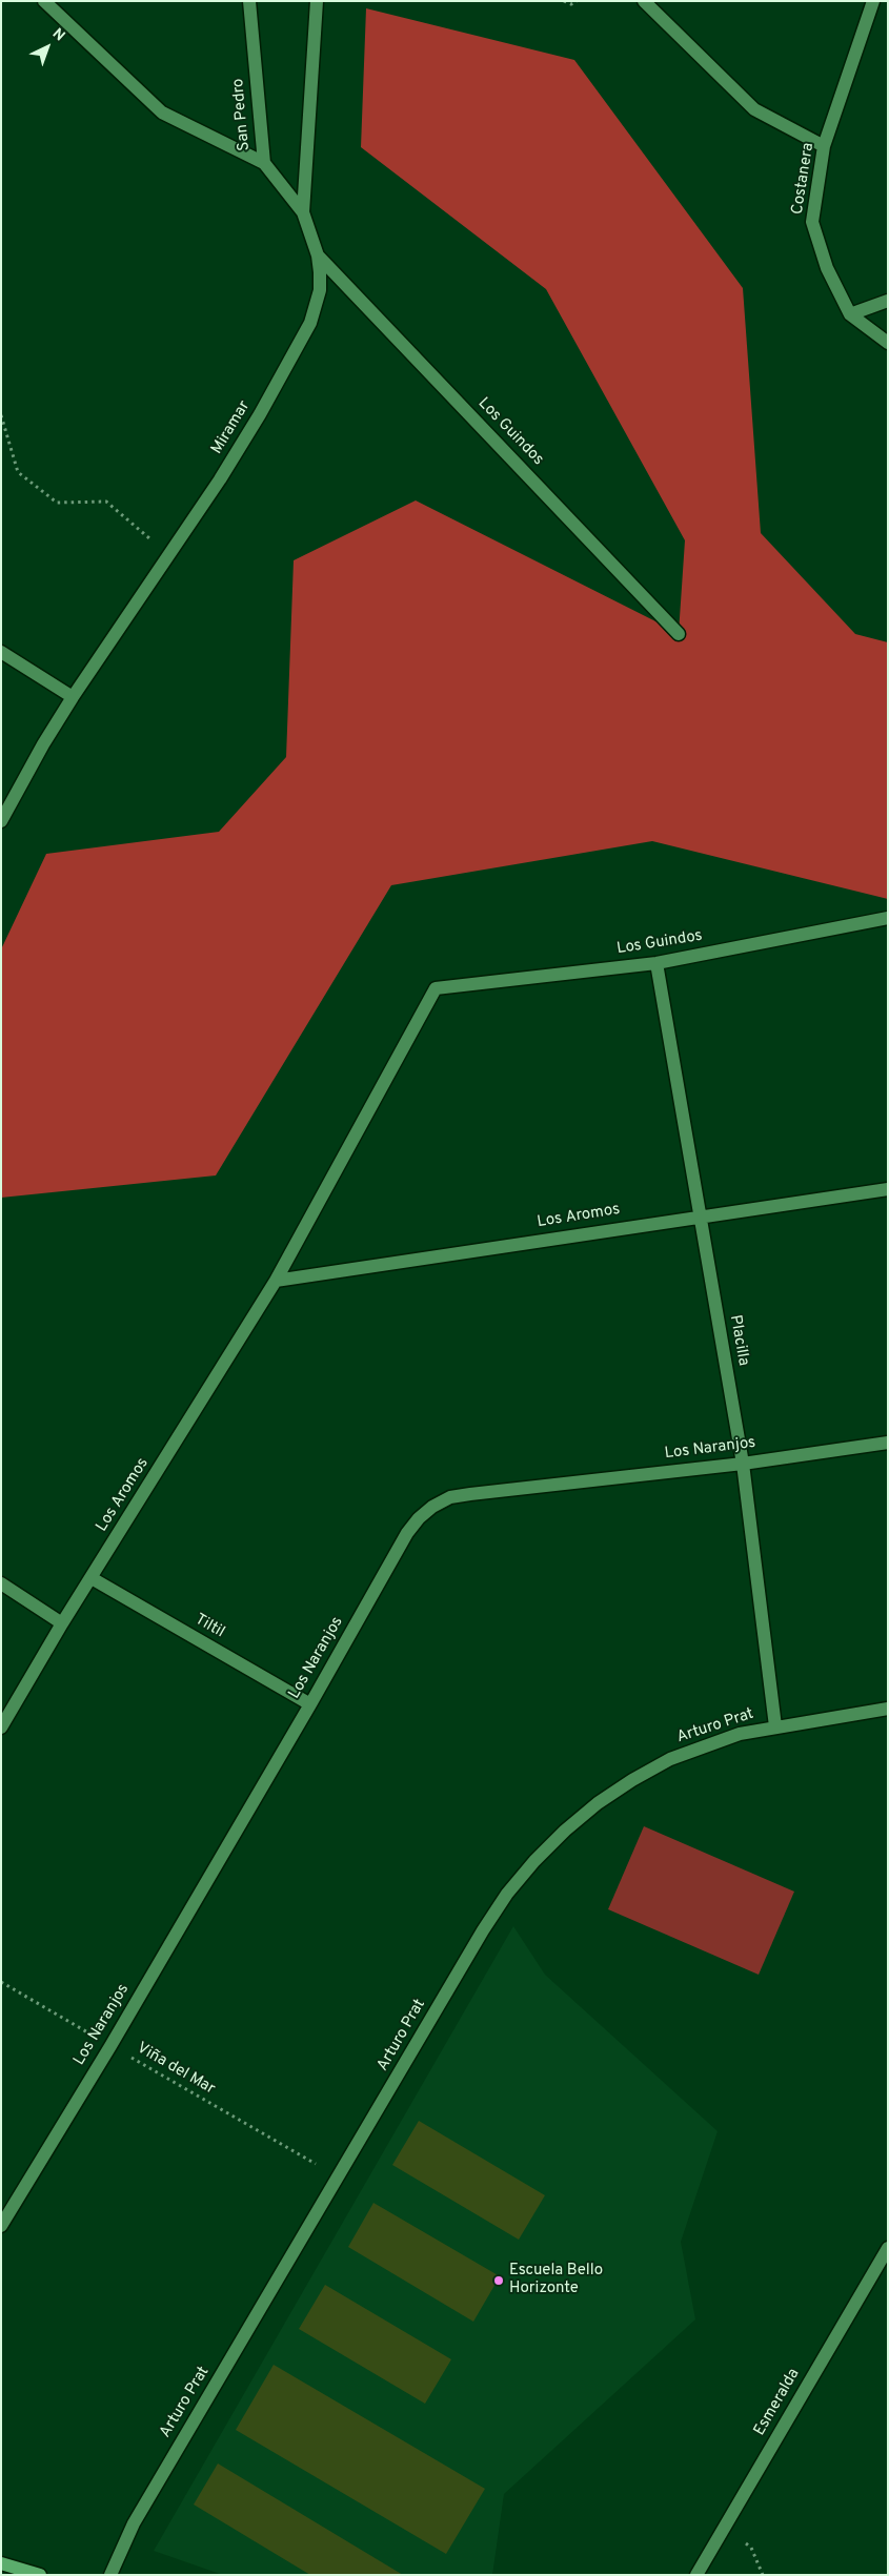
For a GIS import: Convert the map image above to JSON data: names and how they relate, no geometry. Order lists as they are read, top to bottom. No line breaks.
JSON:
{"streets":{"street":["San Pedro","Costanera","Miramar","Los Guindos","Los Aromos","Placilla","Los Naranjos","Tiltil","Arturo Prat","Esmeralda"],"path":["Viña del Mar"]},"crossings":[["San Pedro","Miramar"],["Miramar","Los Guindos"],["Los Guindos","Los Aromos"],["Los Guindos","Placilla"],["Los Aromos","Placilla"],["Los Aromos","Tiltil"],["Placilla","Los Naranjos"],["Placilla","Arturo Prat"],["Los Naranjos","Tiltil"],["Los Naranjos","Viña del Mar"],["Arturo Prat","Viña del Mar"]],"places":["Escuela Bello Horizonte"],"north":"top right"}
